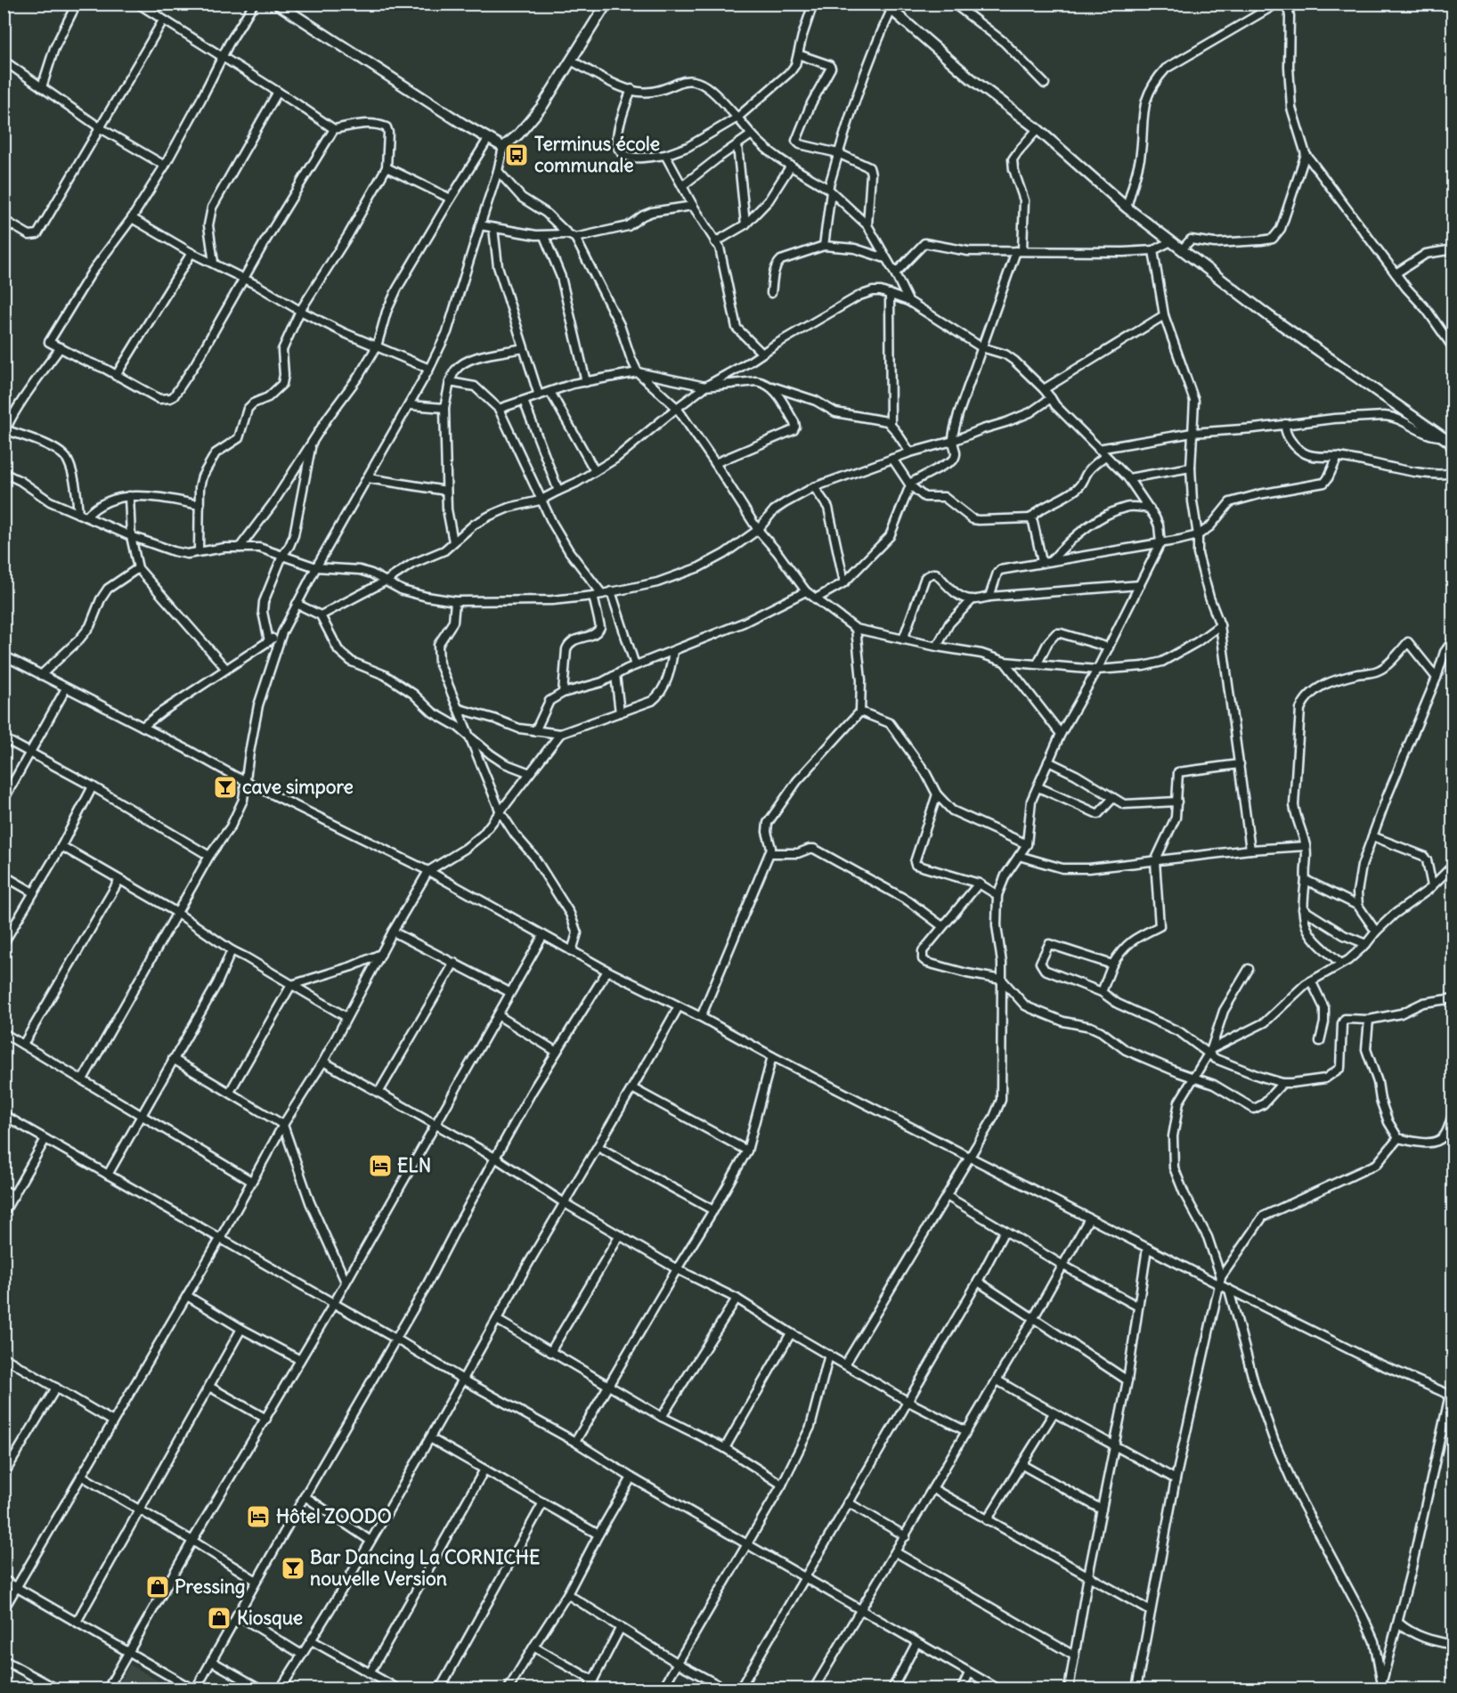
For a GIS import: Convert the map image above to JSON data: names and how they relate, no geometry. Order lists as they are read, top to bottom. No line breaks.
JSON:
{"places":{"bus stop":["Terminus école communale"],"bar":["cave simpore","Bar Dancing La CORNICHE nouvelle Version"],"hotel":["ELN","Hôtel ZOODO"],"shop":["Pressing","Kiosque"]}}
